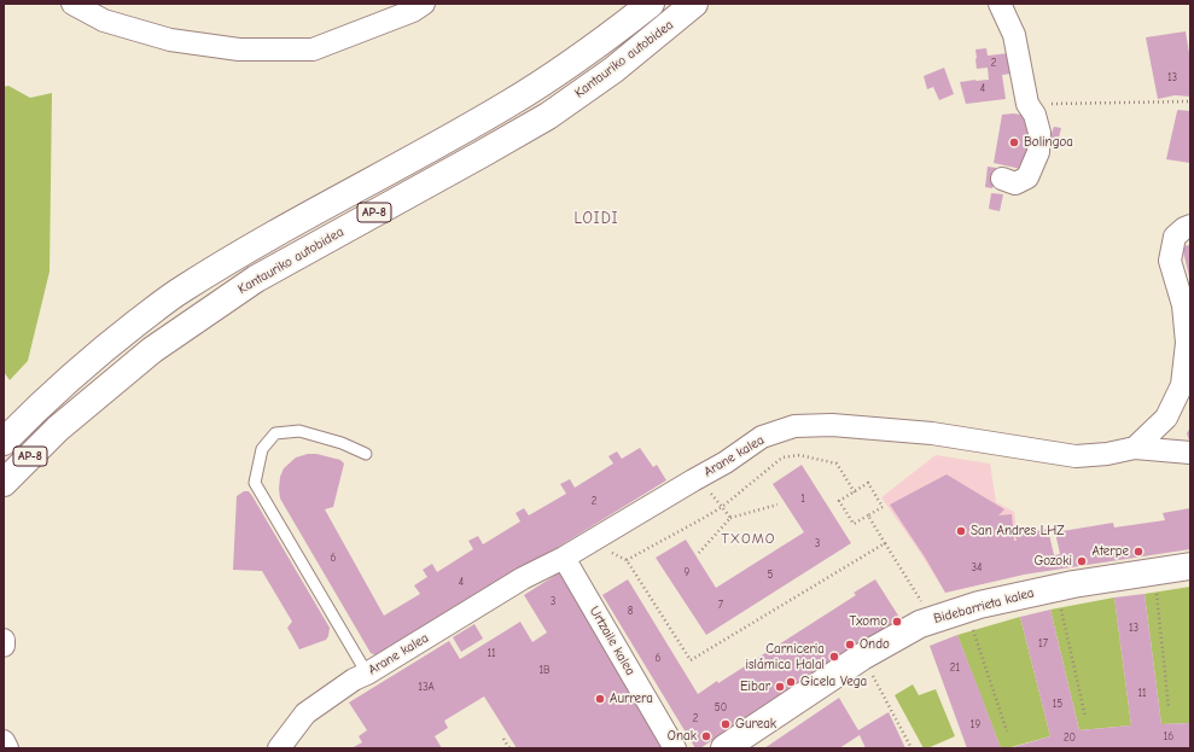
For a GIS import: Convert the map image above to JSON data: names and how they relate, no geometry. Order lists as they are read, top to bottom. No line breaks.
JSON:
{"streets":{"main road":["Kantauriko autobidea","AP-8","Bidebarrieta kalea"],"street":["Arane kalea","Urtzaile kalea"]},"crossings":[["Arane kalea","Urtzaile kalea"]],"districts":["LOIDI","TXOMO"],"places":["Bolingoa","San Andres LHZ","Aterpe","Gozoki","Txomo","Ondo","Carniceria islámica Halal","Gicela Vega","Eibar","Aurrera","Gureak","Onak"],"house_numbers":["2","13","4","1","2","3","6","34","9","5","4","3","7","8","13","17","11","6","21","1B","13A","11","15","50","2","19","16","20"]}
